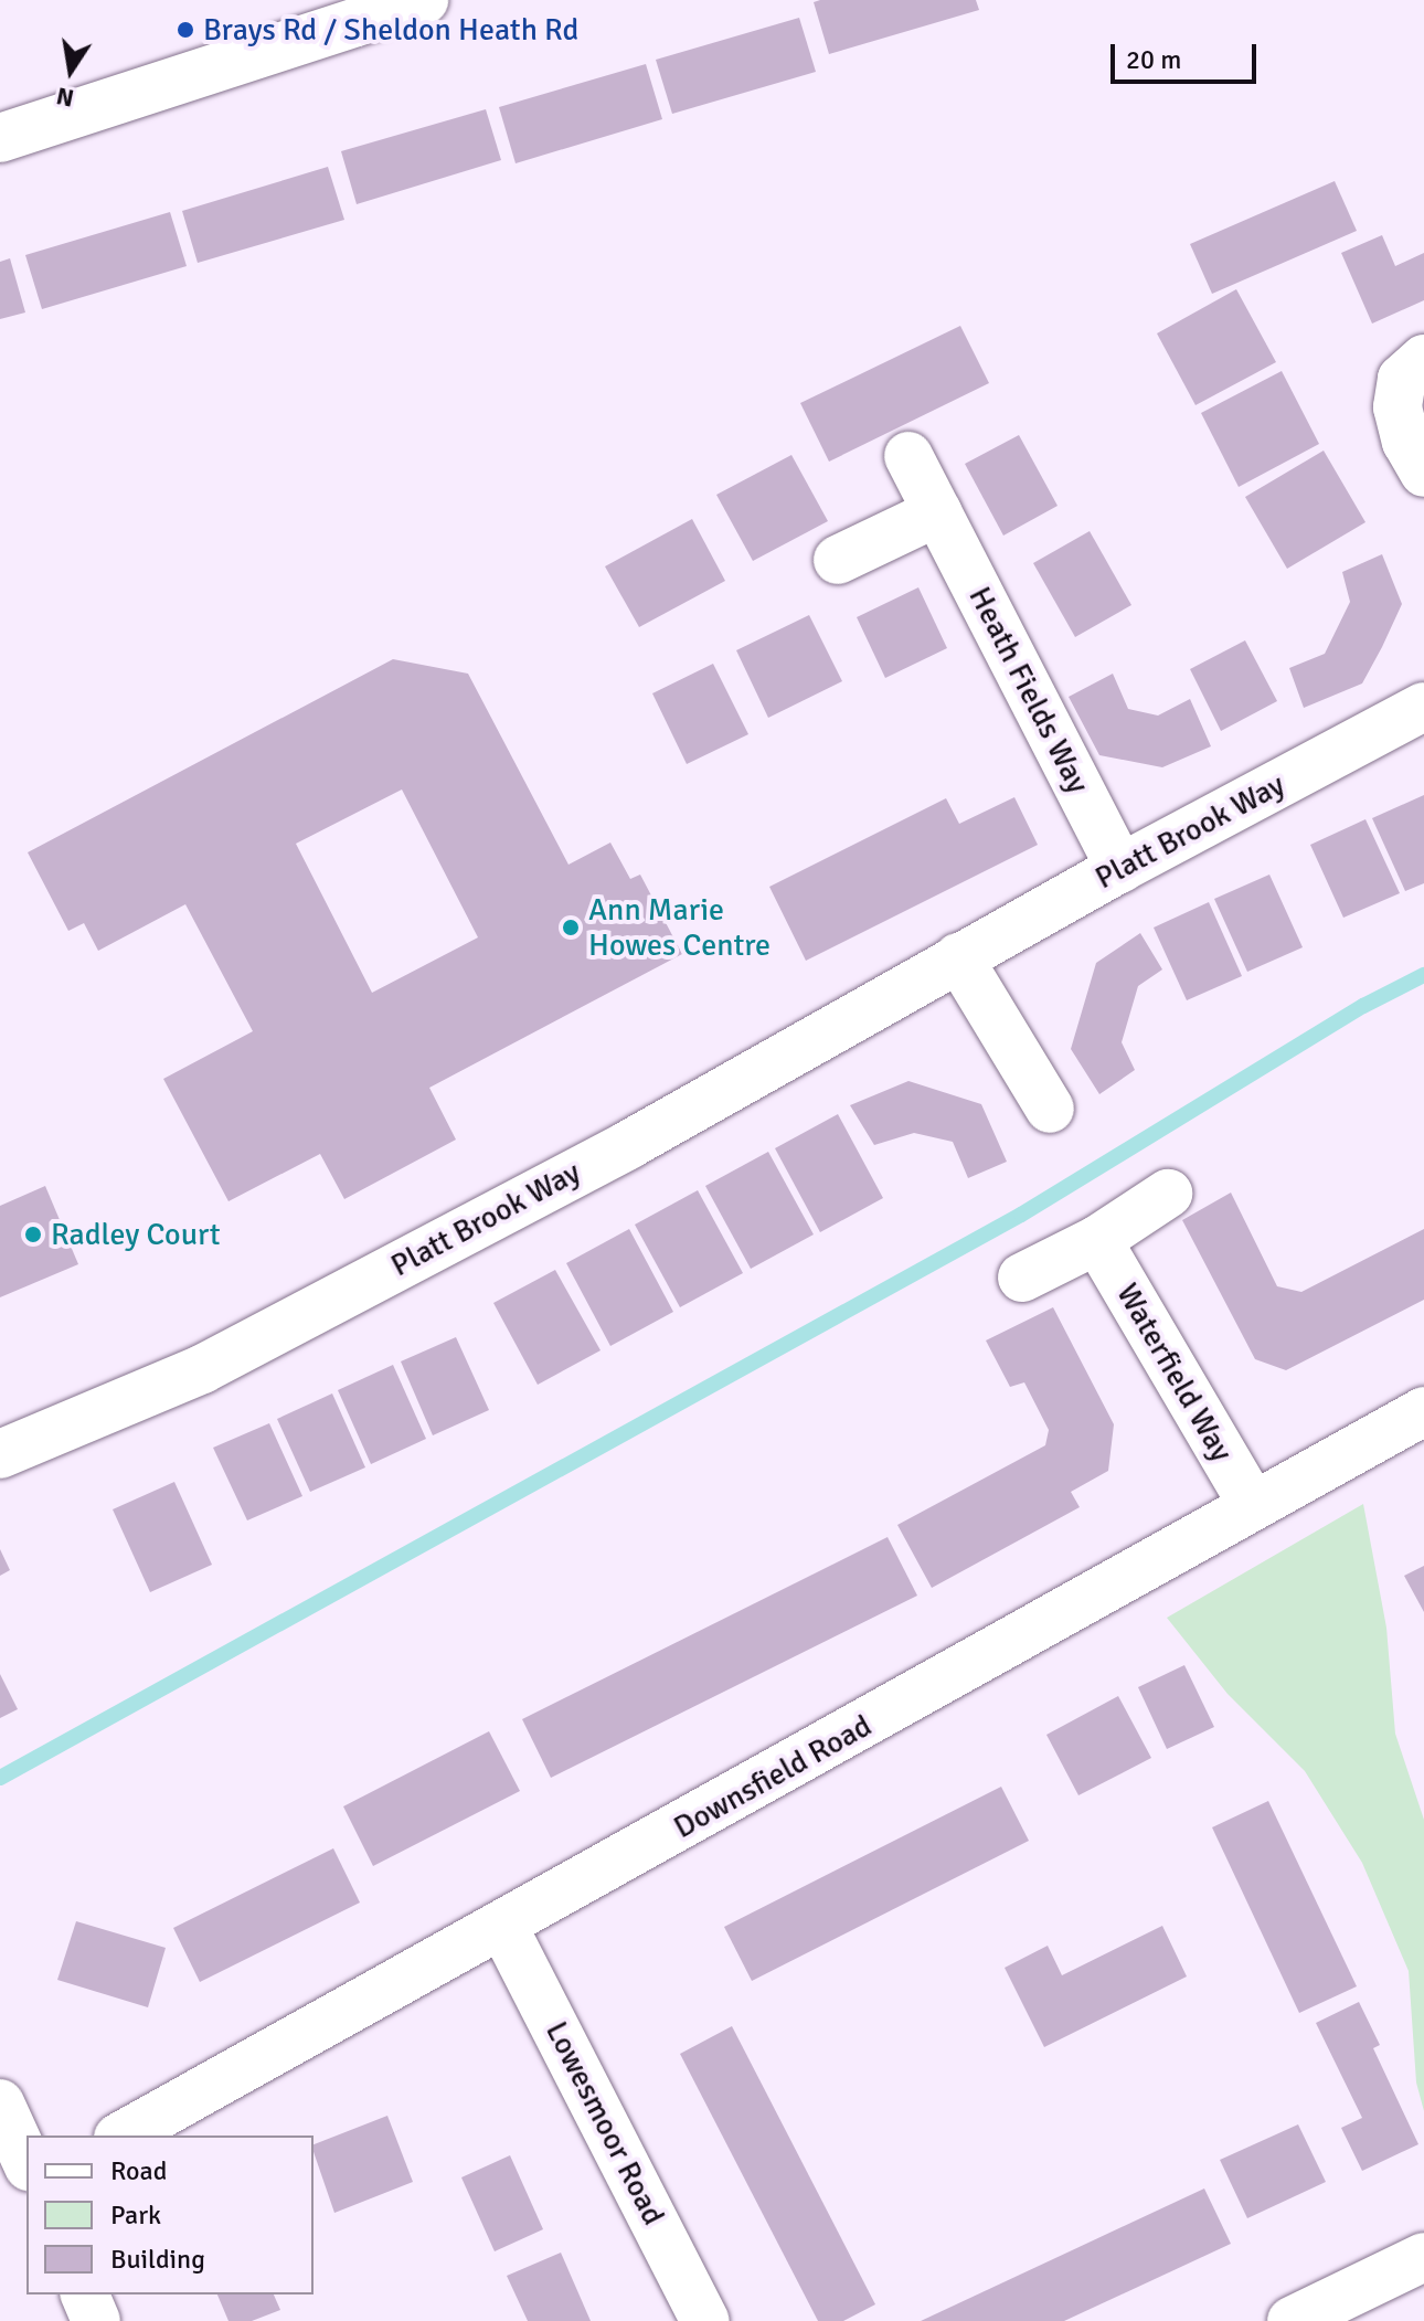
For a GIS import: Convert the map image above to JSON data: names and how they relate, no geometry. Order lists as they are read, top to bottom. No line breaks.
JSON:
{"streets":{"street":["Heath Fields Way","Platt Brook Way","Waterfield Way","Downsfield Road","Lowesmoor Road"]},"crossings":[["Heath Fields Way","Platt Brook Way"],["Waterfield Way","Downsfield Road"],["Downsfield Road","Lowesmoor Road"]],"places":["Brays Rd / Sheldon Heath Rd","Ann Marie Howes Centre","Radley Court"],"legend":["Road","Park","Building"],"scale_bar":"20 m","north":"bottom"}
